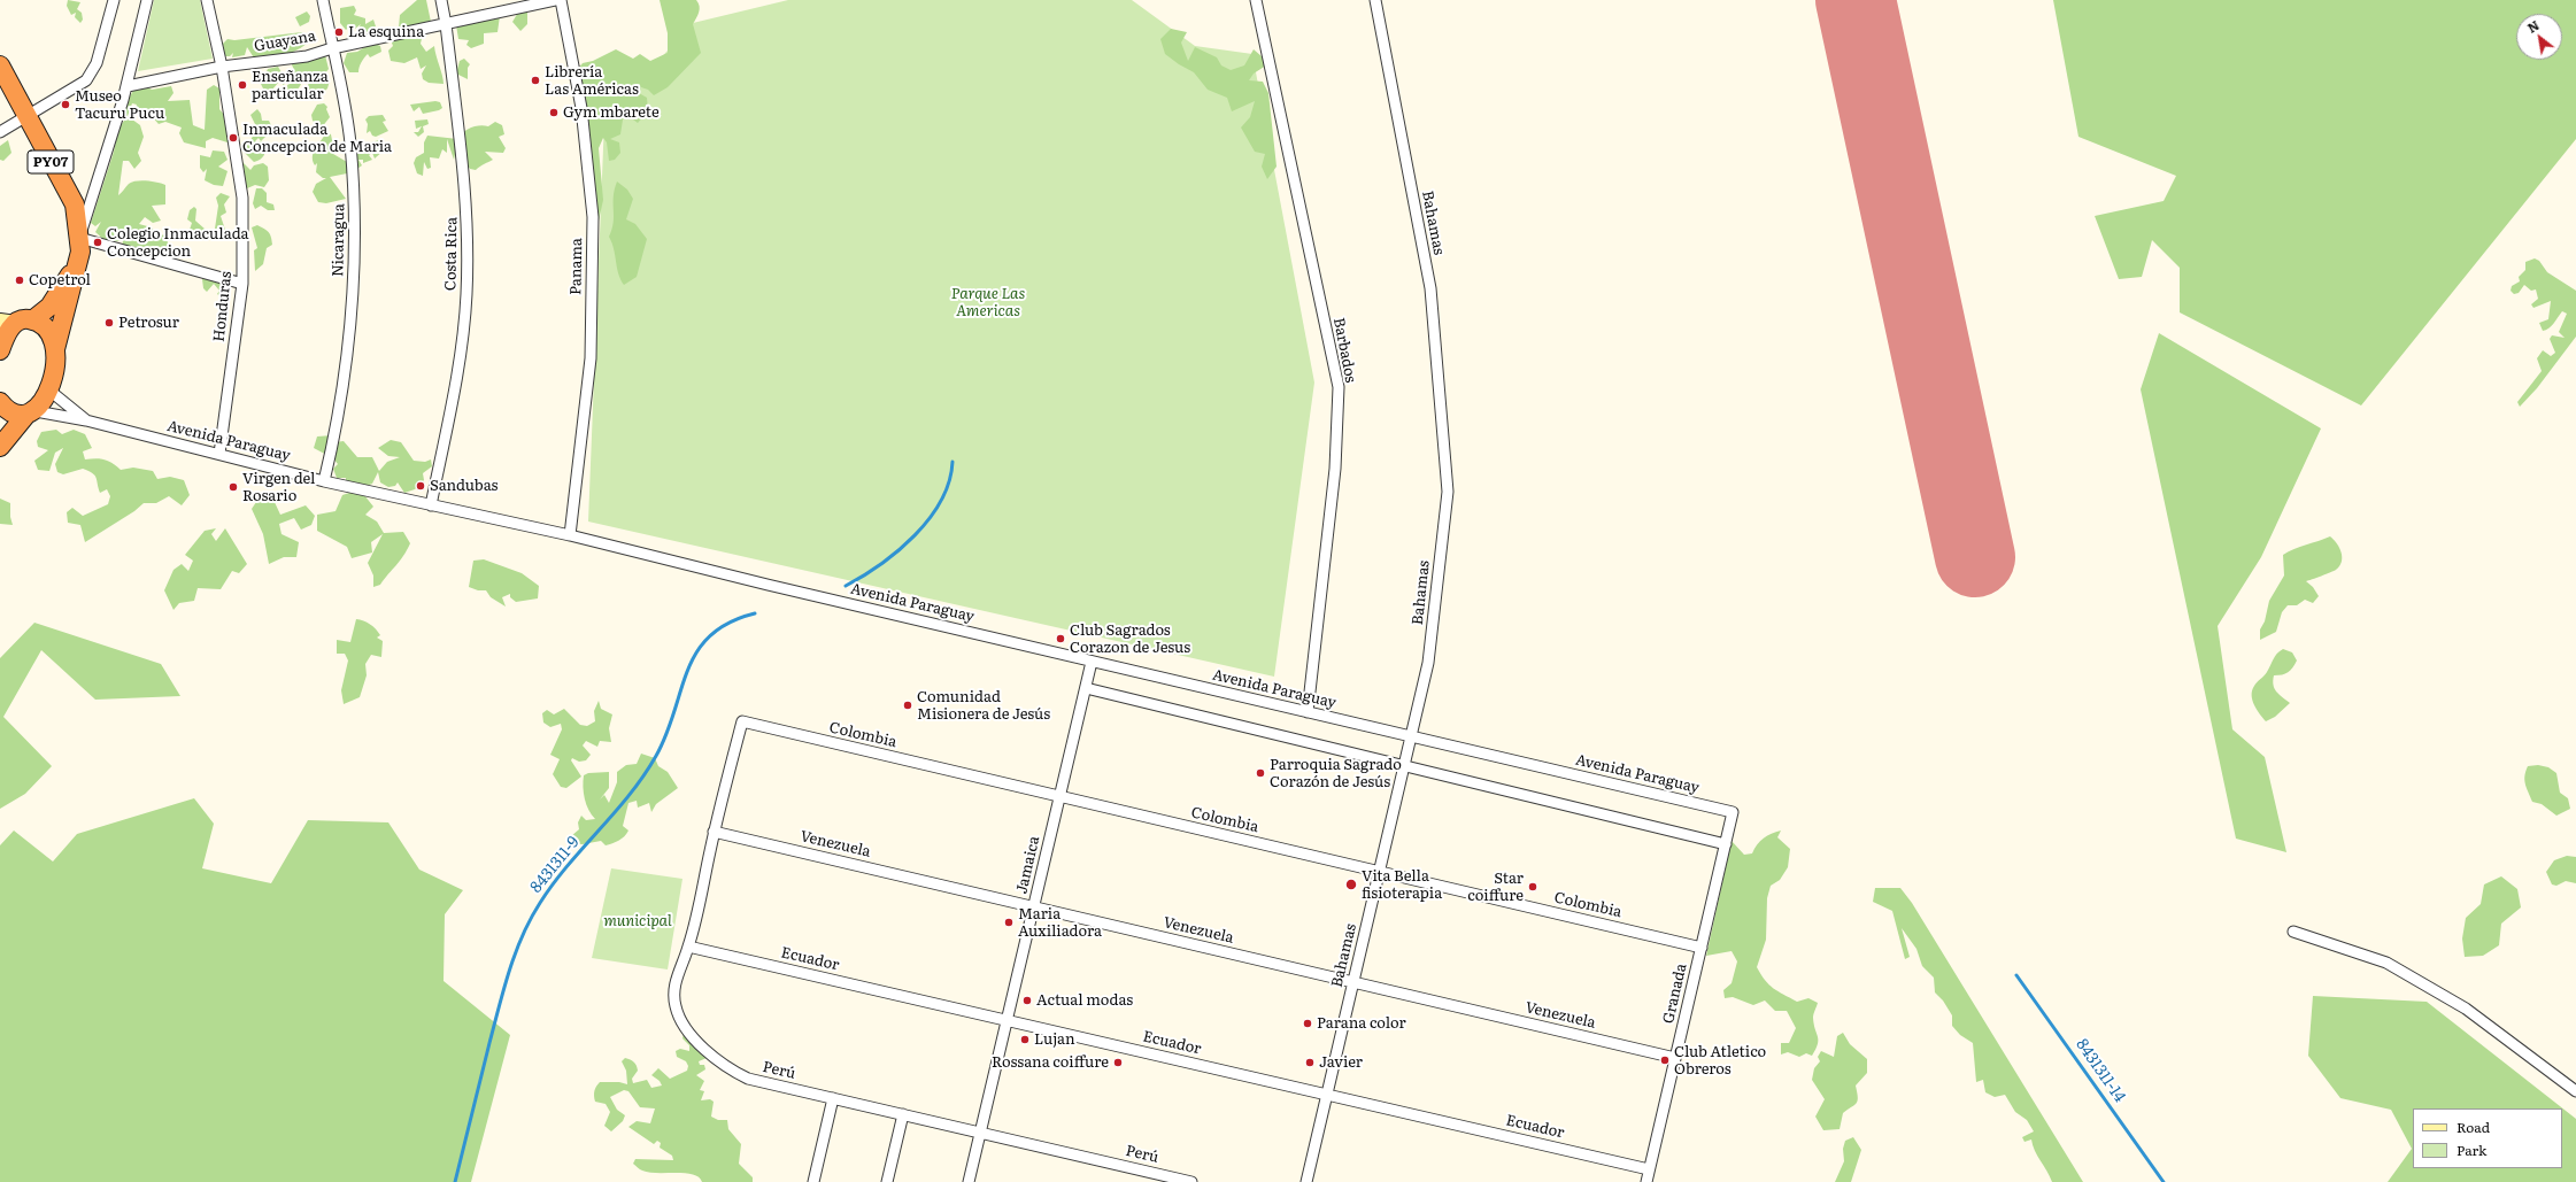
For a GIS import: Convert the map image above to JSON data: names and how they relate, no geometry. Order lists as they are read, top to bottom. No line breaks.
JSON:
{"streets":{"highway":["PY07"],"street":["Guayana","Bahamas","Nicaragua","Costa Rica","Panama","Honduras","Barbados","Avenida Paraguay","Colombia","Venezuela","Jamaica","Ecuador","Granada","Perú"]},"crossings":[["Guayana","Nicaragua"],["Guayana","Costa Rica"],["Guayana","Honduras"],["PY07","Avenida Paraguay"],["Bahamas","Avenida Paraguay"],["Bahamas","Colombia"],["Bahamas","Venezuela"],["Bahamas","Ecuador"],["Nicaragua","Avenida Paraguay"],["Costa Rica","Avenida Paraguay"],["Panama","Avenida Paraguay"],["Honduras","Avenida Paraguay"],["Barbados","Avenida Paraguay"],["Avenida Paraguay","Jamaica"],["Avenida Paraguay","Granada"],["Colombia","Jamaica"],["Colombia","Granada"],["Colombia","Perú"],["Venezuela","Jamaica"],["Venezuela","Granada"],["Venezuela","Perú"],["Jamaica","Ecuador"],["Jamaica","Perú"],["Ecuador","Granada"],["Ecuador","Perú"]],"water":["8431311-9","8431311-14"],"parks":["Parque Las Americas","municipal"],"places":["La esquina","Librería Las Américas","Enseñanza particular","Museo Tacuru Pucu","Gym mbarete","Inmaculada Concepcion de Maria","Colegio Inmaculada Concepcion","Copetrol","Petrosur","Sandubas","Virgen del Rosario","Club Sagrados Corazon de Jesus","Comunidad Misionera de Jesús","Parroquia Sagrado Corazón de Jesús","Vita Bella fisioterapia","Star coiffure","Maria Auxiliadora","Actual modas","Parana color","Lujan","Club Atletico Obreros","Rossana coiffure","Javier"],"legend":["Road","Park"],"north":"top left"}
